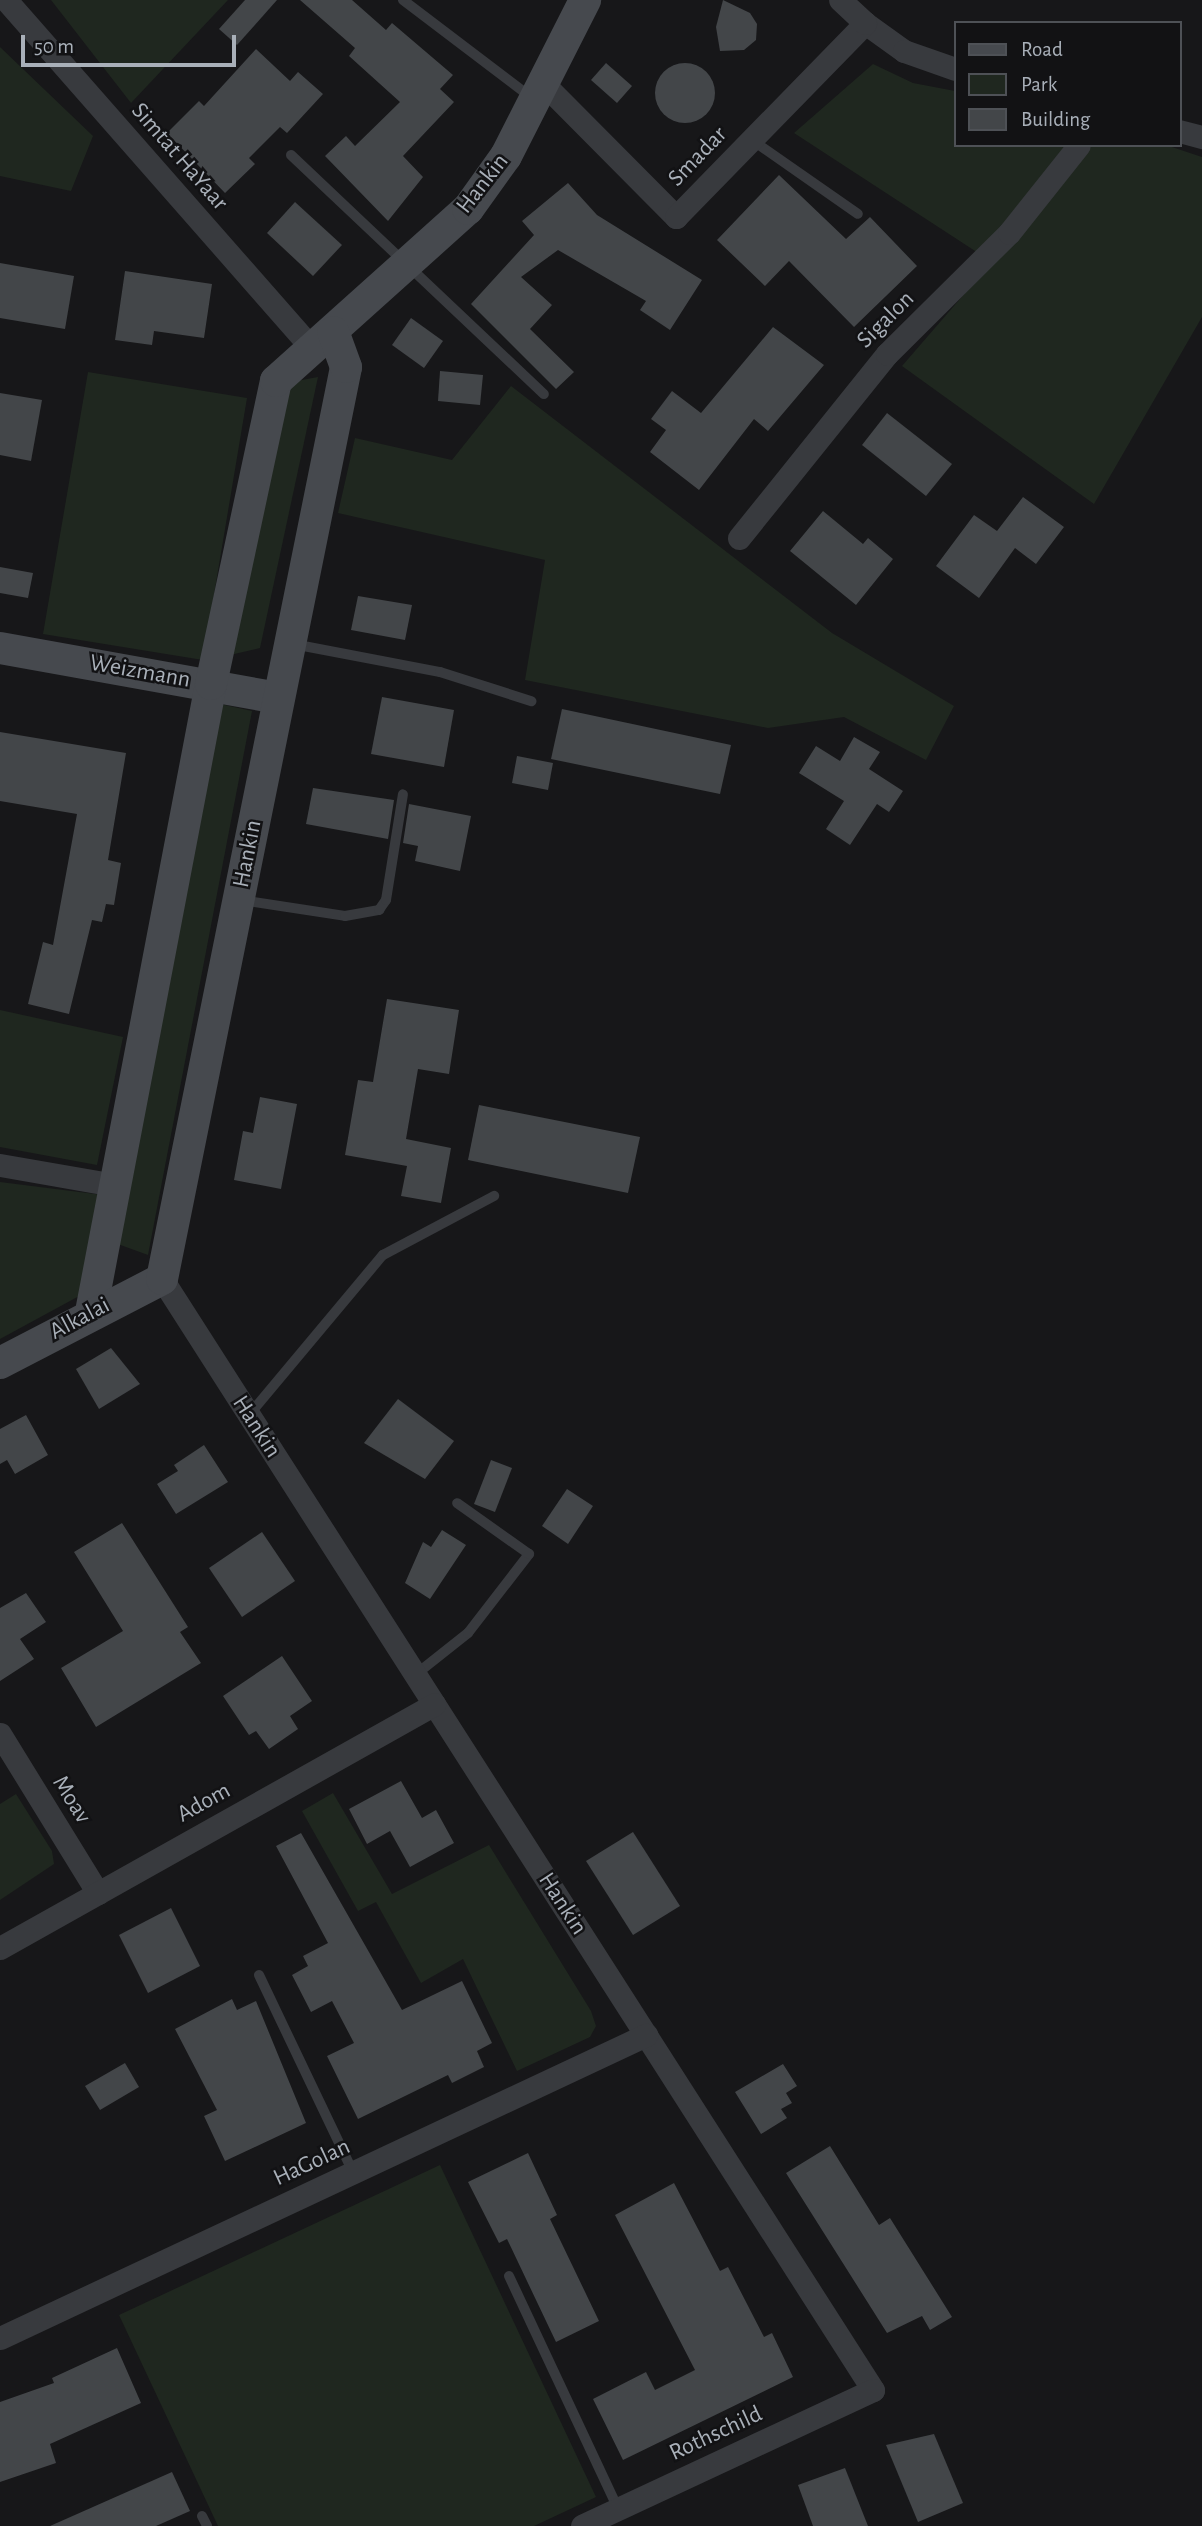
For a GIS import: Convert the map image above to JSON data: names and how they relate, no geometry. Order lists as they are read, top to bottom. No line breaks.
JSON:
{"streets":{"street":["Simtat HaYaar","Smadar","Hankin","Sigalon","Weizmann","Alkalai","Moav","Adom","HaGolan","Rothschild"]},"crossings":[["Simtat HaYaar","Hankin"],["Smadar","Hankin"],["Hankin","Weizmann"],["Hankin","Alkalai"],["Hankin","Adom"],["Hankin","HaGolan"],["Hankin","Rothschild"],["Moav","Adom"]],"legend":["Road","Park","Building"],"scale_bar":"50 m"}
